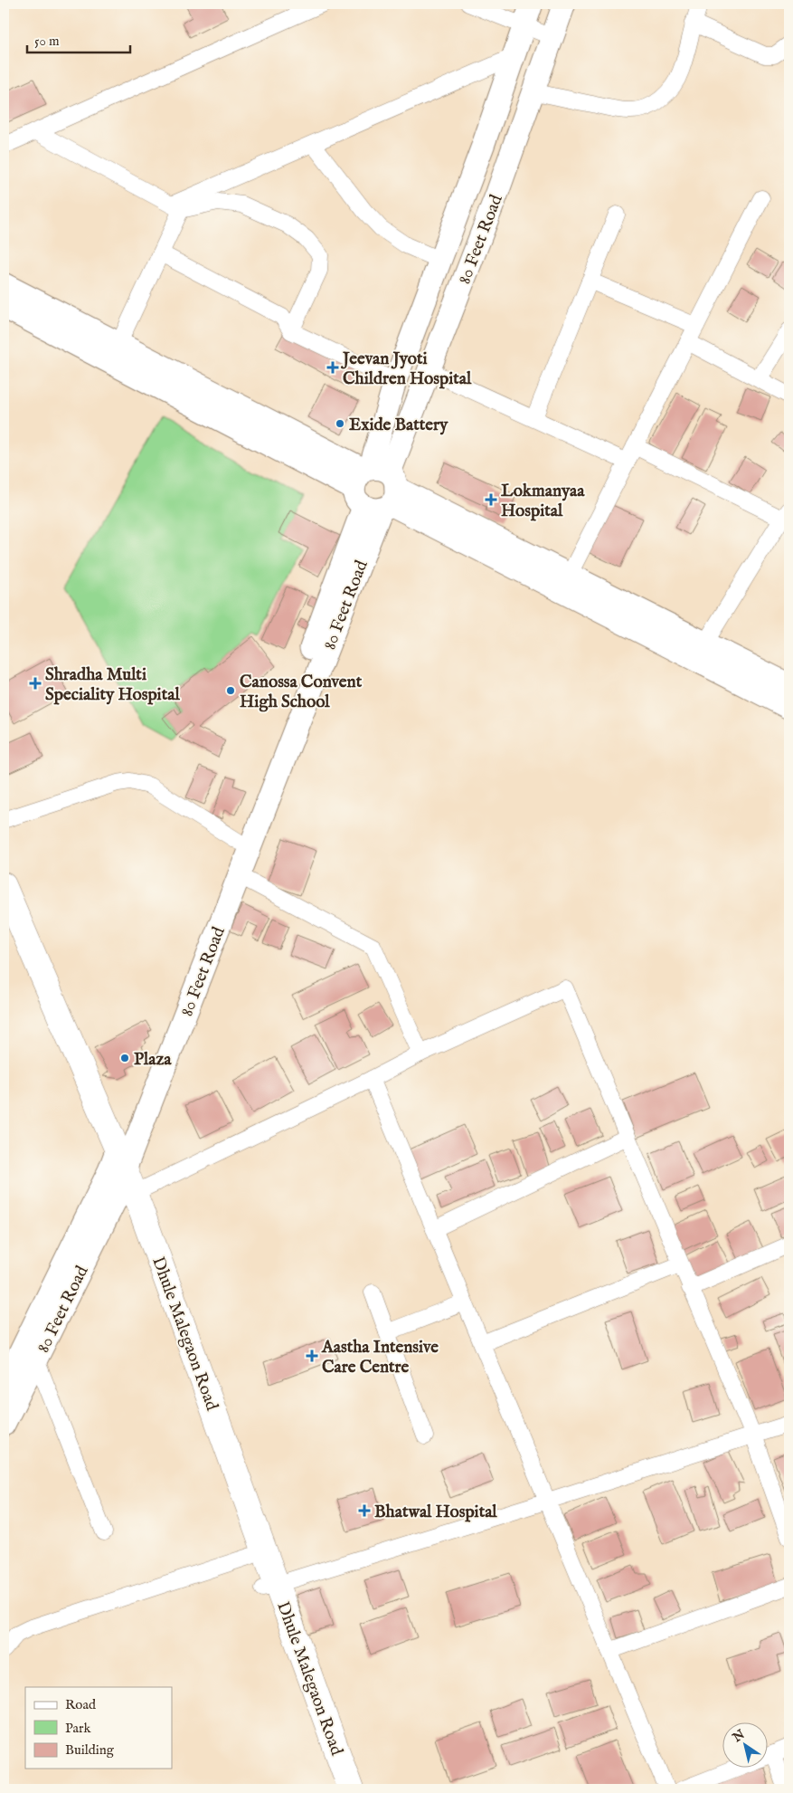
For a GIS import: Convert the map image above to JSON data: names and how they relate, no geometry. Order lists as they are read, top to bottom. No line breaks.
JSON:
{"streets":{"main road":["80 Feet Road","Dhule Malegaon Road"]},"crossings":[["80 Feet Road","Dhule Malegaon Road"]],"places":{"health":["Jeevan Jyoti Children Hospital","Lokmanyaa Hospital","Shradha Multi Speciality Hospital","Aastha Intensive Care Centre","Bhatwal Hospital"],"other":["Exide Battery","Canossa Convent High School","Plaza"]},"legend":["Road","Park","Building"],"scale_bar":"50 m","north":"top left"}
